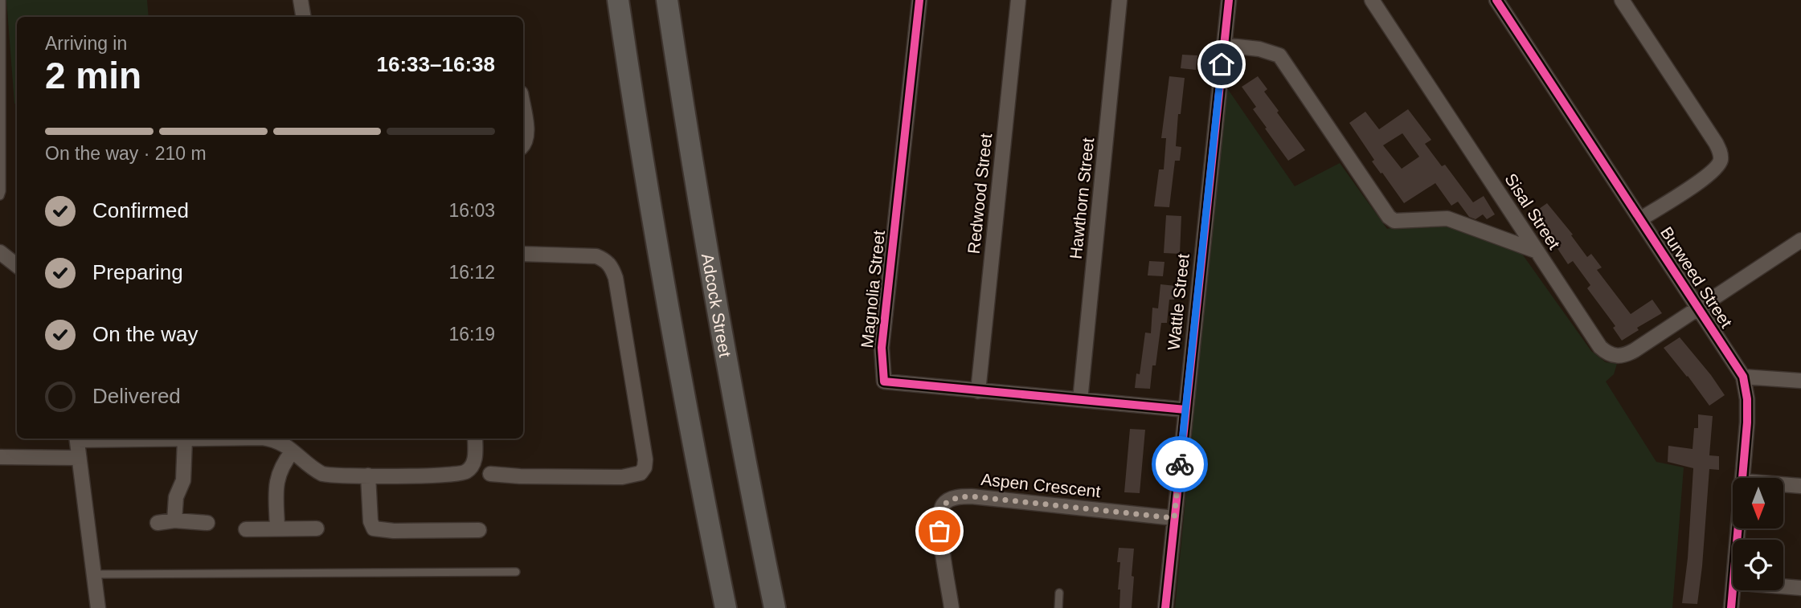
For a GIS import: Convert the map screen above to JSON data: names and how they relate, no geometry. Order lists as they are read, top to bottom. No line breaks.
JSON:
{"streets":{"main road":["Adcock Street"],"street":["Redwood Street","Hawthorn Street","Sisal Street","Burweed Street","Magnolia Street","Wattle Street","Aspen Crescent"]},"crossings":[["Redwood Street","Magnolia Street"],["Hawthorn Street","Magnolia Street"],["Sisal Street","Burweed Street"],["Magnolia Street","Wattle Street"],["Wattle Street","Aspen Crescent"]],"north":"bottom","page":{"heading":["2 min","Arriving in","16:33–16:38"],"bar":"On the way · 210 m","list":[["Confirmed","16:03"],["Preparing","16:12"],["On the way","16:19"],"Delivered"]}}
